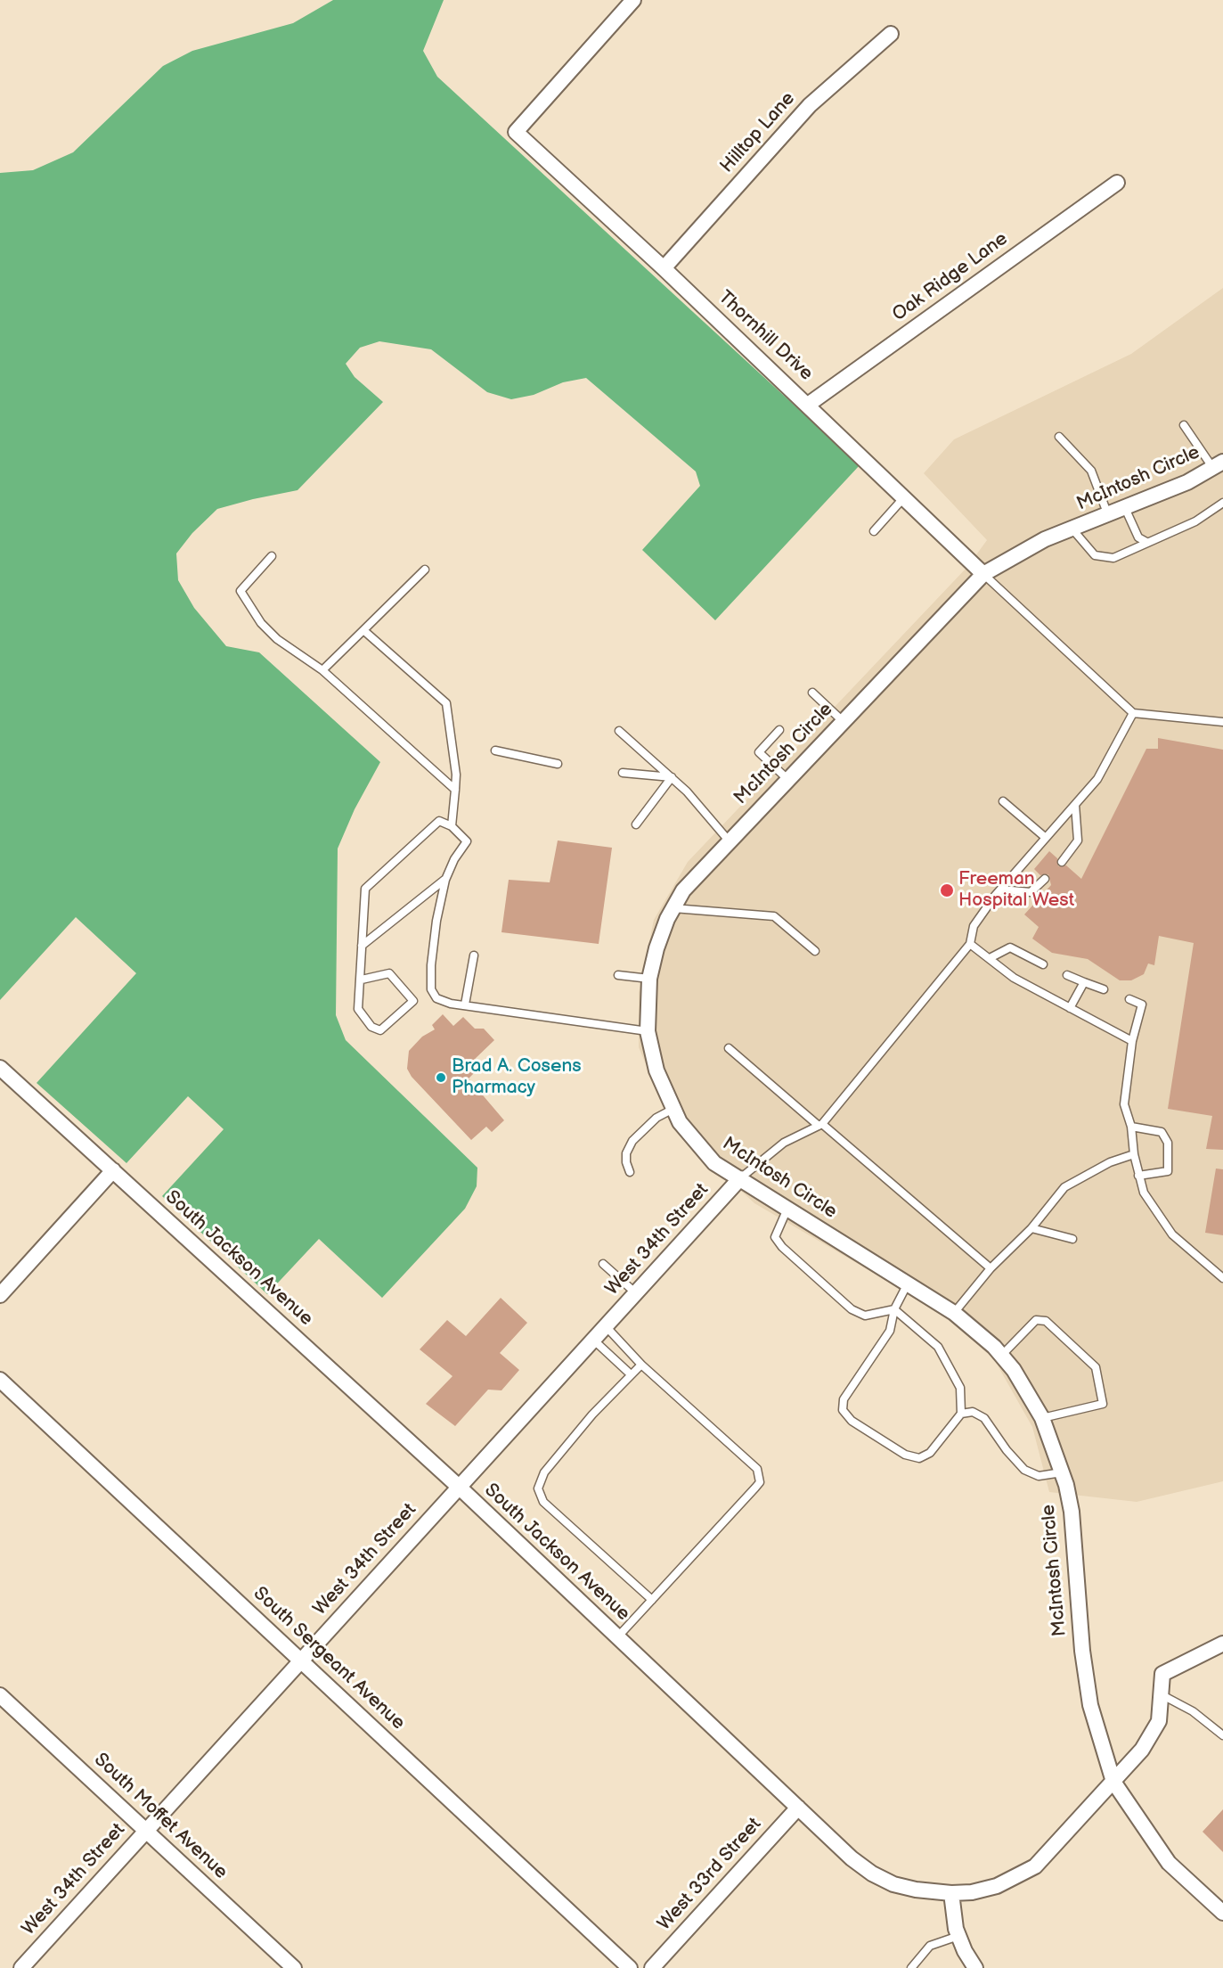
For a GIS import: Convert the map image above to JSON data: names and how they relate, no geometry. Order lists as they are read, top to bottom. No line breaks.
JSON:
{"streets":{"street":["Hilltop Lane","Oak Ridge Lane","Thornhill Drive","McIntosh Circle","West 34th Street","South Jackson Avenue","South Sergeant Avenue","South Moffet Avenue","West 33rd Street"]},"crossings":[["Hilltop Lane","Thornhill Drive"],["Oak Ridge Lane","Thornhill Drive"],["Thornhill Drive","McIntosh Circle"],["McIntosh Circle","West 34th Street"],["McIntosh Circle","South Jackson Avenue"],["West 34th Street","South Jackson Avenue"],["West 34th Street","South Sergeant Avenue"],["West 34th Street","South Moffet Avenue"],["South Jackson Avenue","West 33rd Street"]],"places":["Freeman Hospital West","Brad A. Cosens Pharmacy"]}
